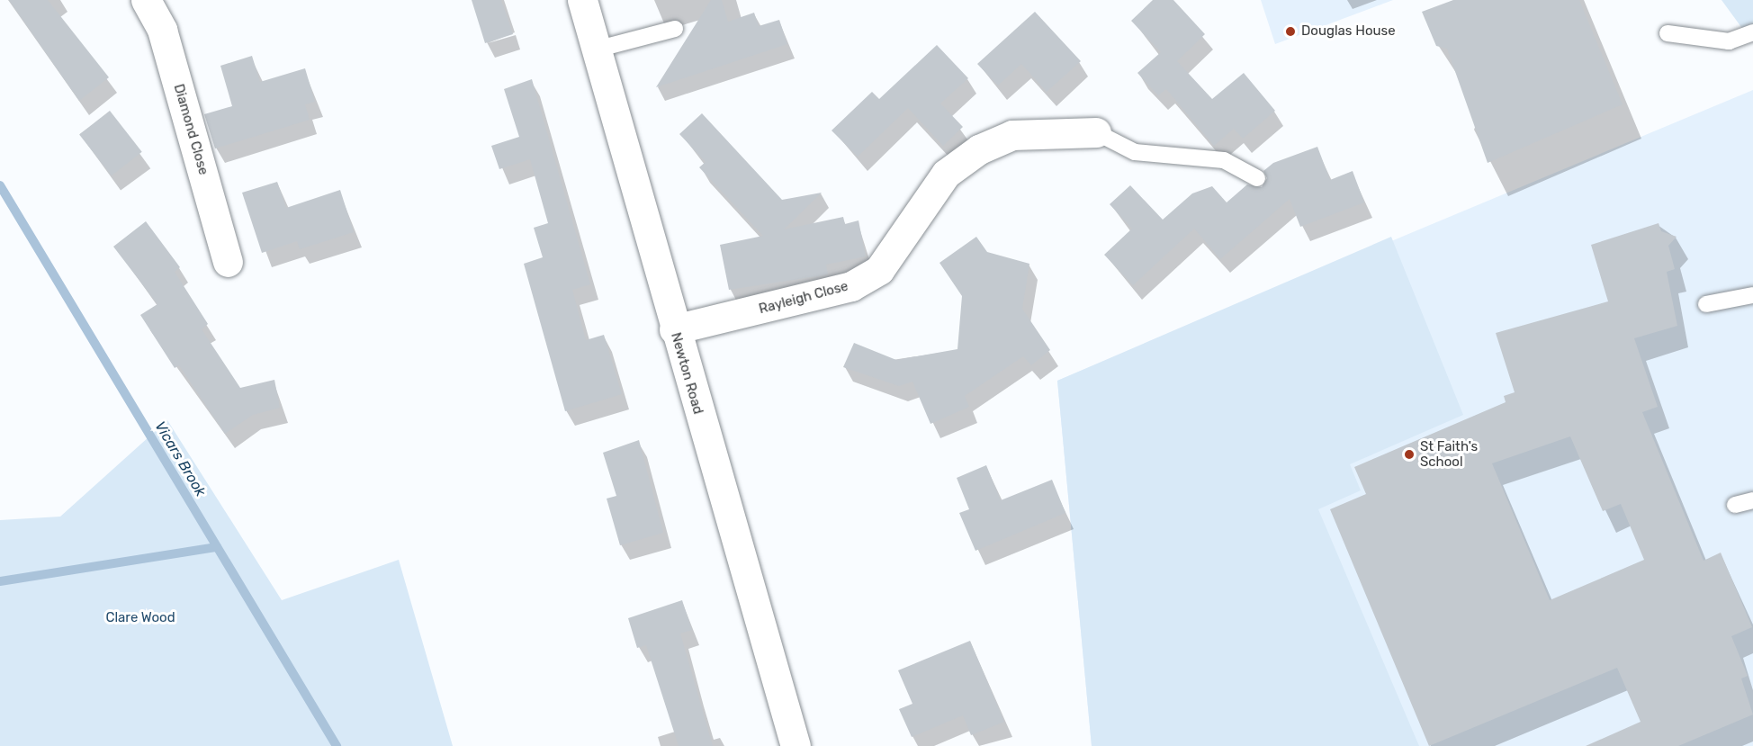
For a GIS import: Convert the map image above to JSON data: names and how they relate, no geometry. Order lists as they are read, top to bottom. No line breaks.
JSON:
{"streets":{"street":["Diamond Close","Rayleigh Close","Newton Road"]},"crossings":[["Rayleigh Close","Newton Road"]],"water":["Vicars Brook"],"parks":["Clare Wood"],"places":["Douglas House","St Faith's School"]}
